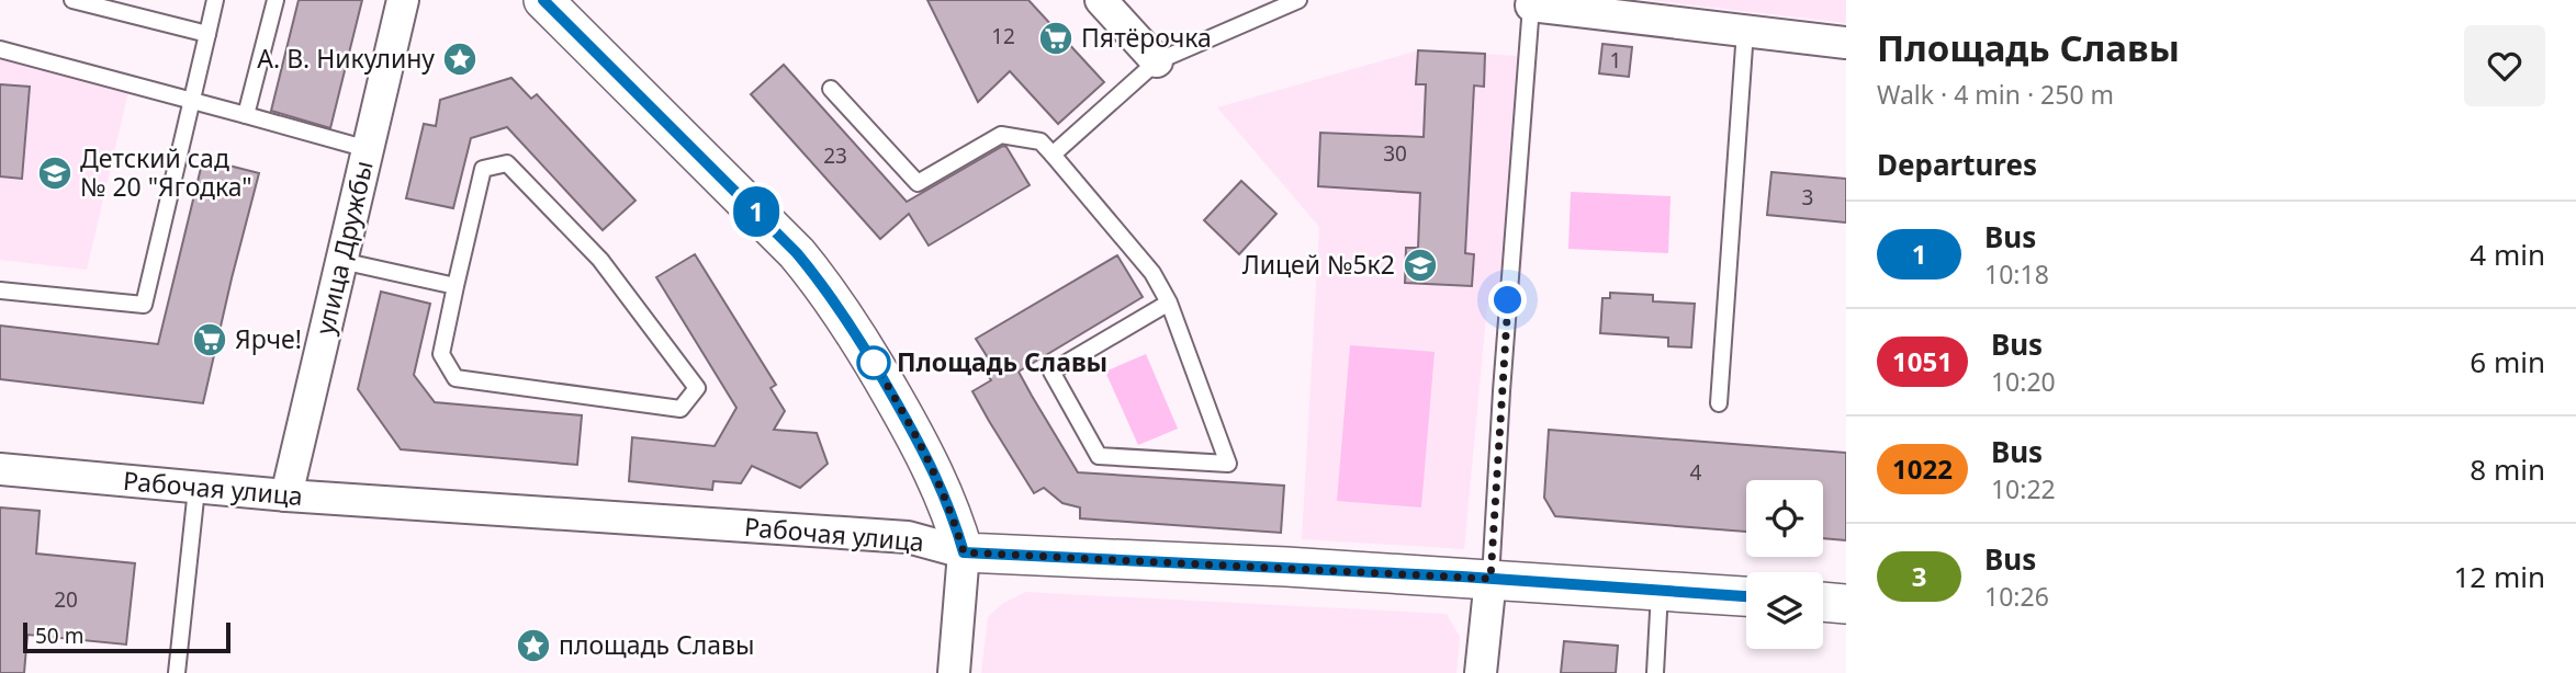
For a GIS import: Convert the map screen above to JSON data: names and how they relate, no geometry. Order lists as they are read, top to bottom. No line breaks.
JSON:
{"streets":{"street":["улица Дружбы","Рабочая улица"]},"crossings":[["улица Дружбы","Рабочая улица"]],"places":{"supermarket":["Пятёрочка","Ярче!"],"place":["А. В. Никулину","площадь Славы"],"school or university":["Детский сад № 20 \"Ягодка\"","Лицей №5к2"],"other":["Площадь Славы"]},"lines":["bus line 1"],"house_numbers":["12","1","30","23","3","4","20"],"scale_bar":"50 m","page":{"on_map":"1","heading":[["Площадь Славы","Walk · 4 min · 250 m"],"Departures"],"list":[{"mark":"1","name":"Bus","note":"10:18","value":"4 min"},{"mark":"1051","name":"Bus","note":"10:20","value":"6 min"},{"mark":"1022","name":"Bus","note":"10:22","value":"8 min"},{"mark":"3","name":"Bus","note":"10:26","value":"12 min"}],"scale":"50 m"}}
